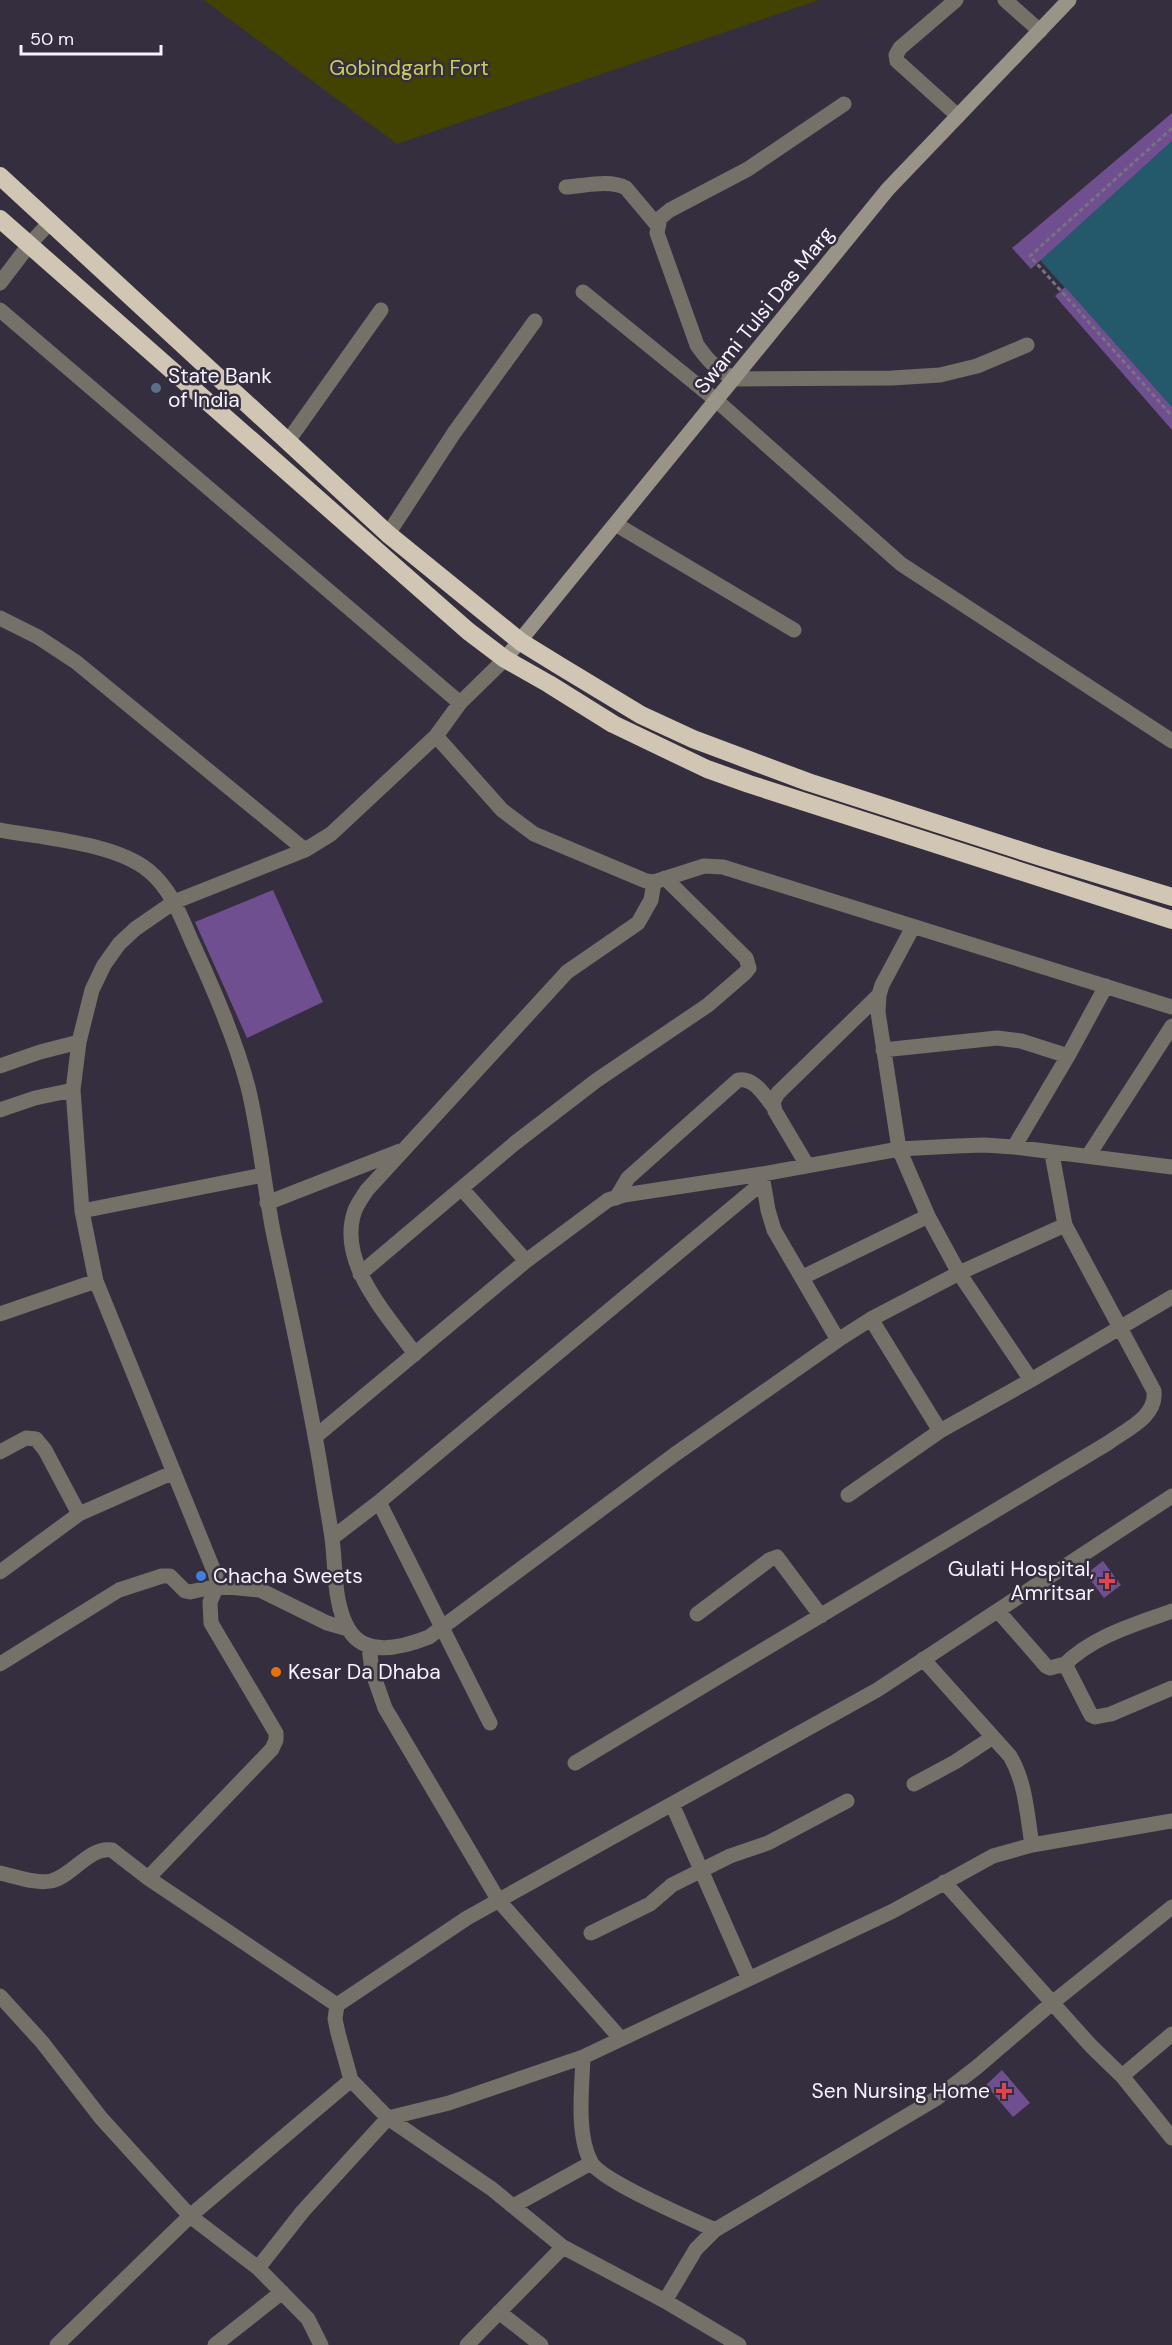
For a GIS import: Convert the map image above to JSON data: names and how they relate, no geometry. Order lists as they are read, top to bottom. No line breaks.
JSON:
{"streets":{"street":["Swami Tulsi Das Marg"]},"parks":["Gobindgarh Fort"],"places":{"other":["State Bank of India","Chacha Sweets","Kesar Da Dhaba"],"health":["Gulati Hospital, Amritsar","Sen Nursing Home"]},"scale_bar":"50 m"}
